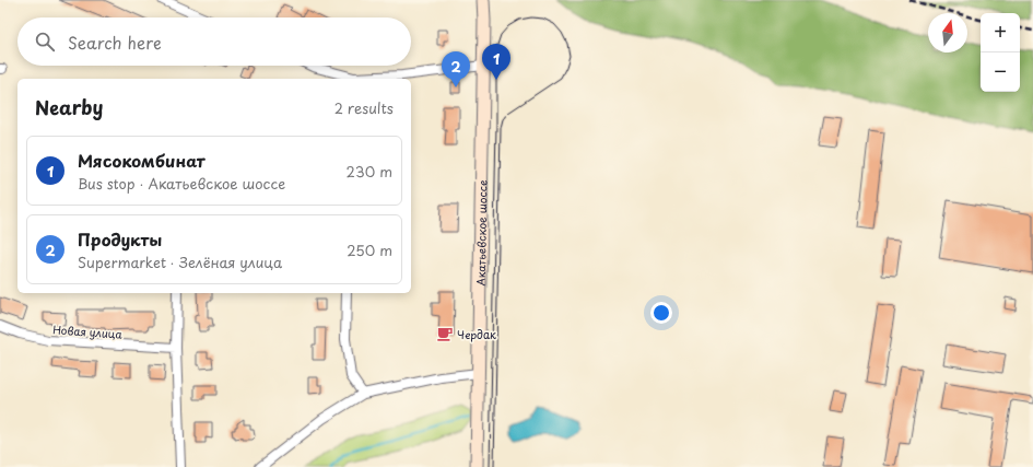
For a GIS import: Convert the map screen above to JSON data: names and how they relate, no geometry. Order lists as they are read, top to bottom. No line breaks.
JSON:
{"streets":{"main road":["Акатьевское шоссе"],"street":["Новая улица"]},"places":{"cafe":["Чердак"]},"north":"top","page":{"map_buttons":["+","−"],"search":"Search here","pins":["1","2"],"heading":["Nearby","2 results"],"list":[{"mark":"1","name":"Мясокомбинат","note":"Bus stop · Акатьевское шоссе","value":"230 m"},{"mark":"2","name":"Продукты","note":"Supermarket · Зелёная улица","value":"250 m"}]}}
